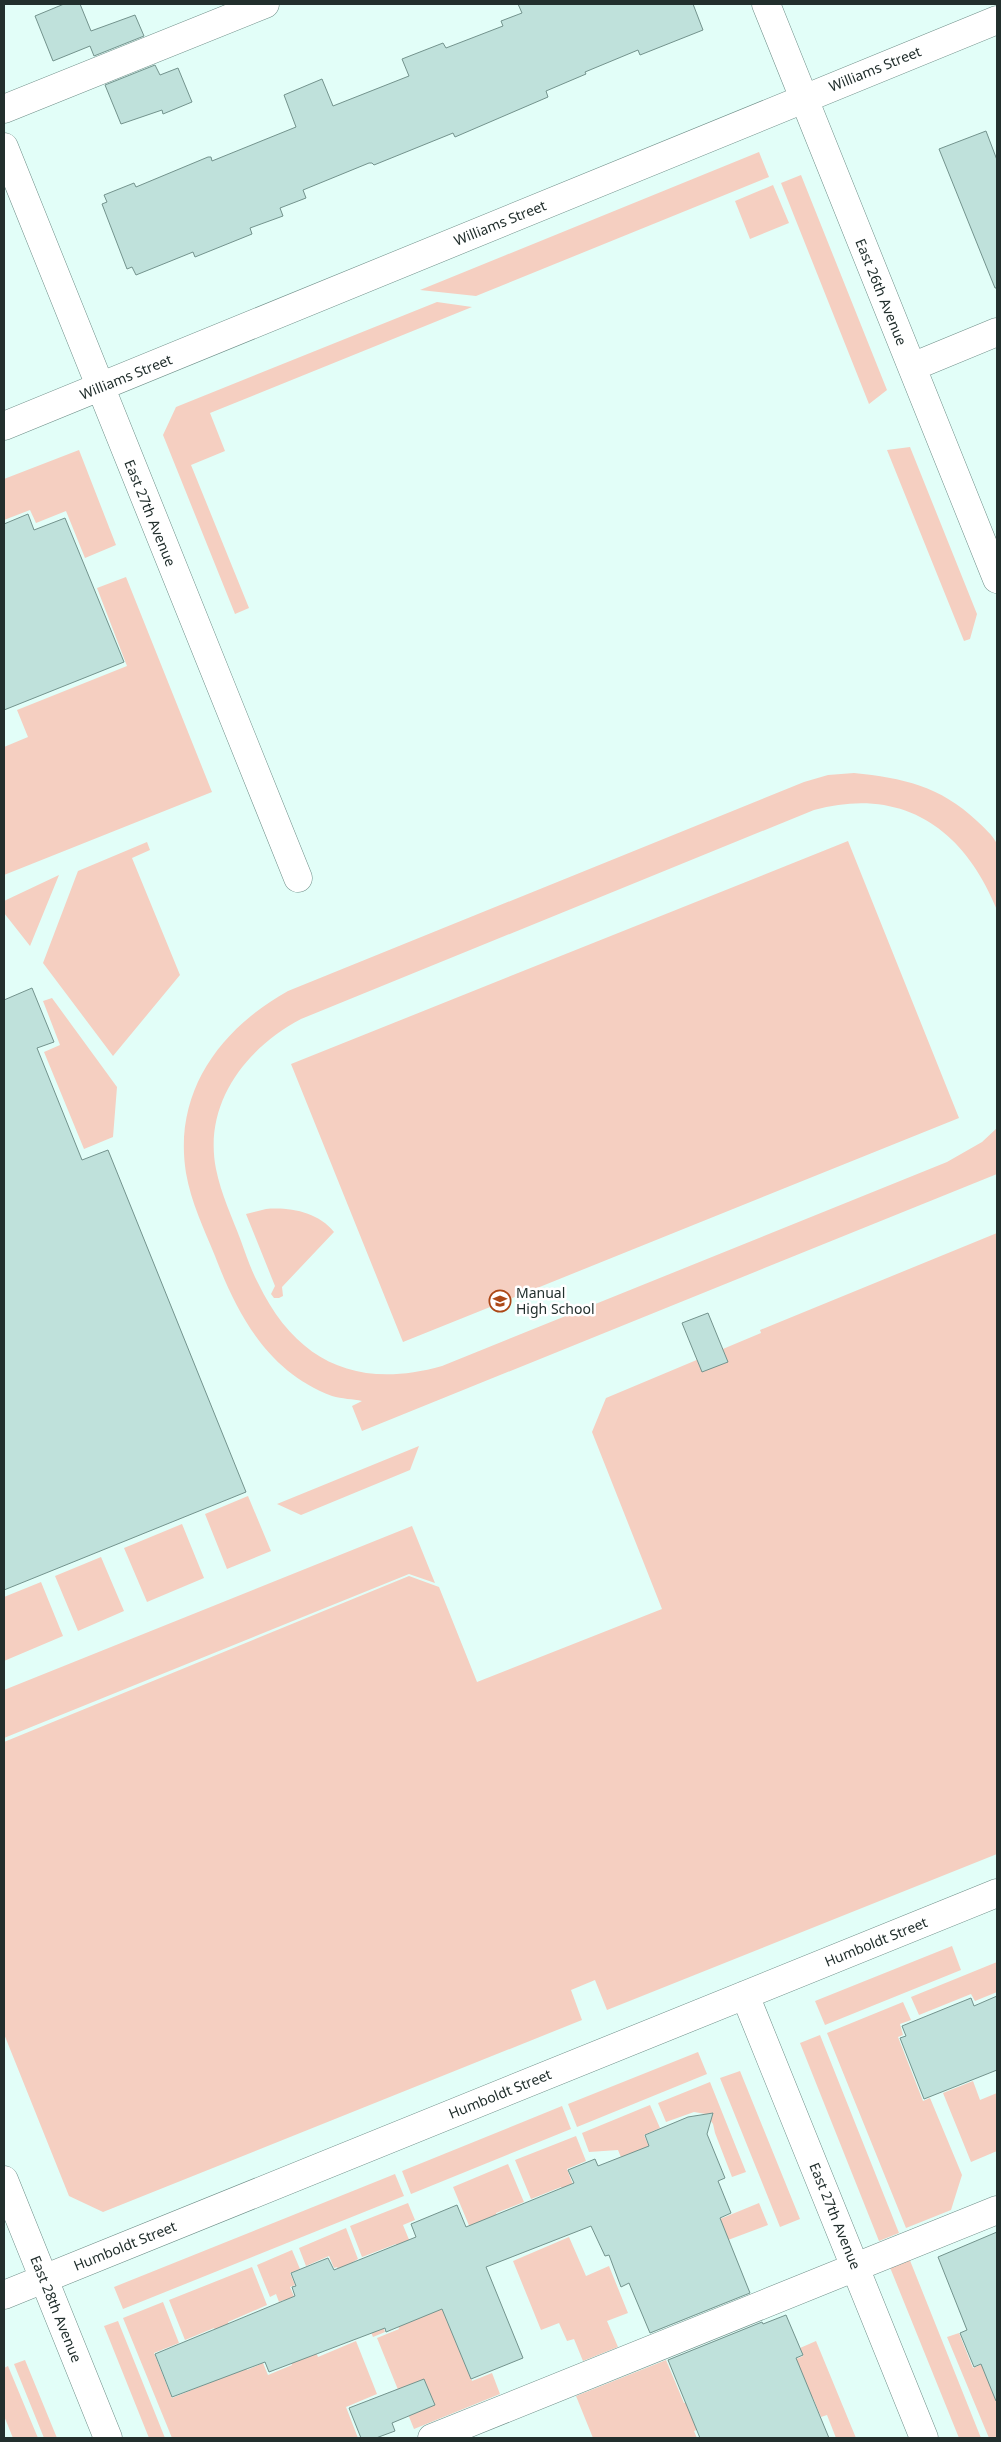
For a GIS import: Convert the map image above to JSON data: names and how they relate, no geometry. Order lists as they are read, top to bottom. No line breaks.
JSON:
{"streets":{"street":["Williams Street","East 26th Avenue","East 27th Avenue","Humboldt Street","East 28th Avenue"]},"crossings":[["Williams Street","East 26th Avenue"],["Williams Street","East 27th Avenue"],["East 27th Avenue","Humboldt Street"],["Humboldt Street","East 28th Avenue"]],"places":{"school or university":["Manual High School"]}}
